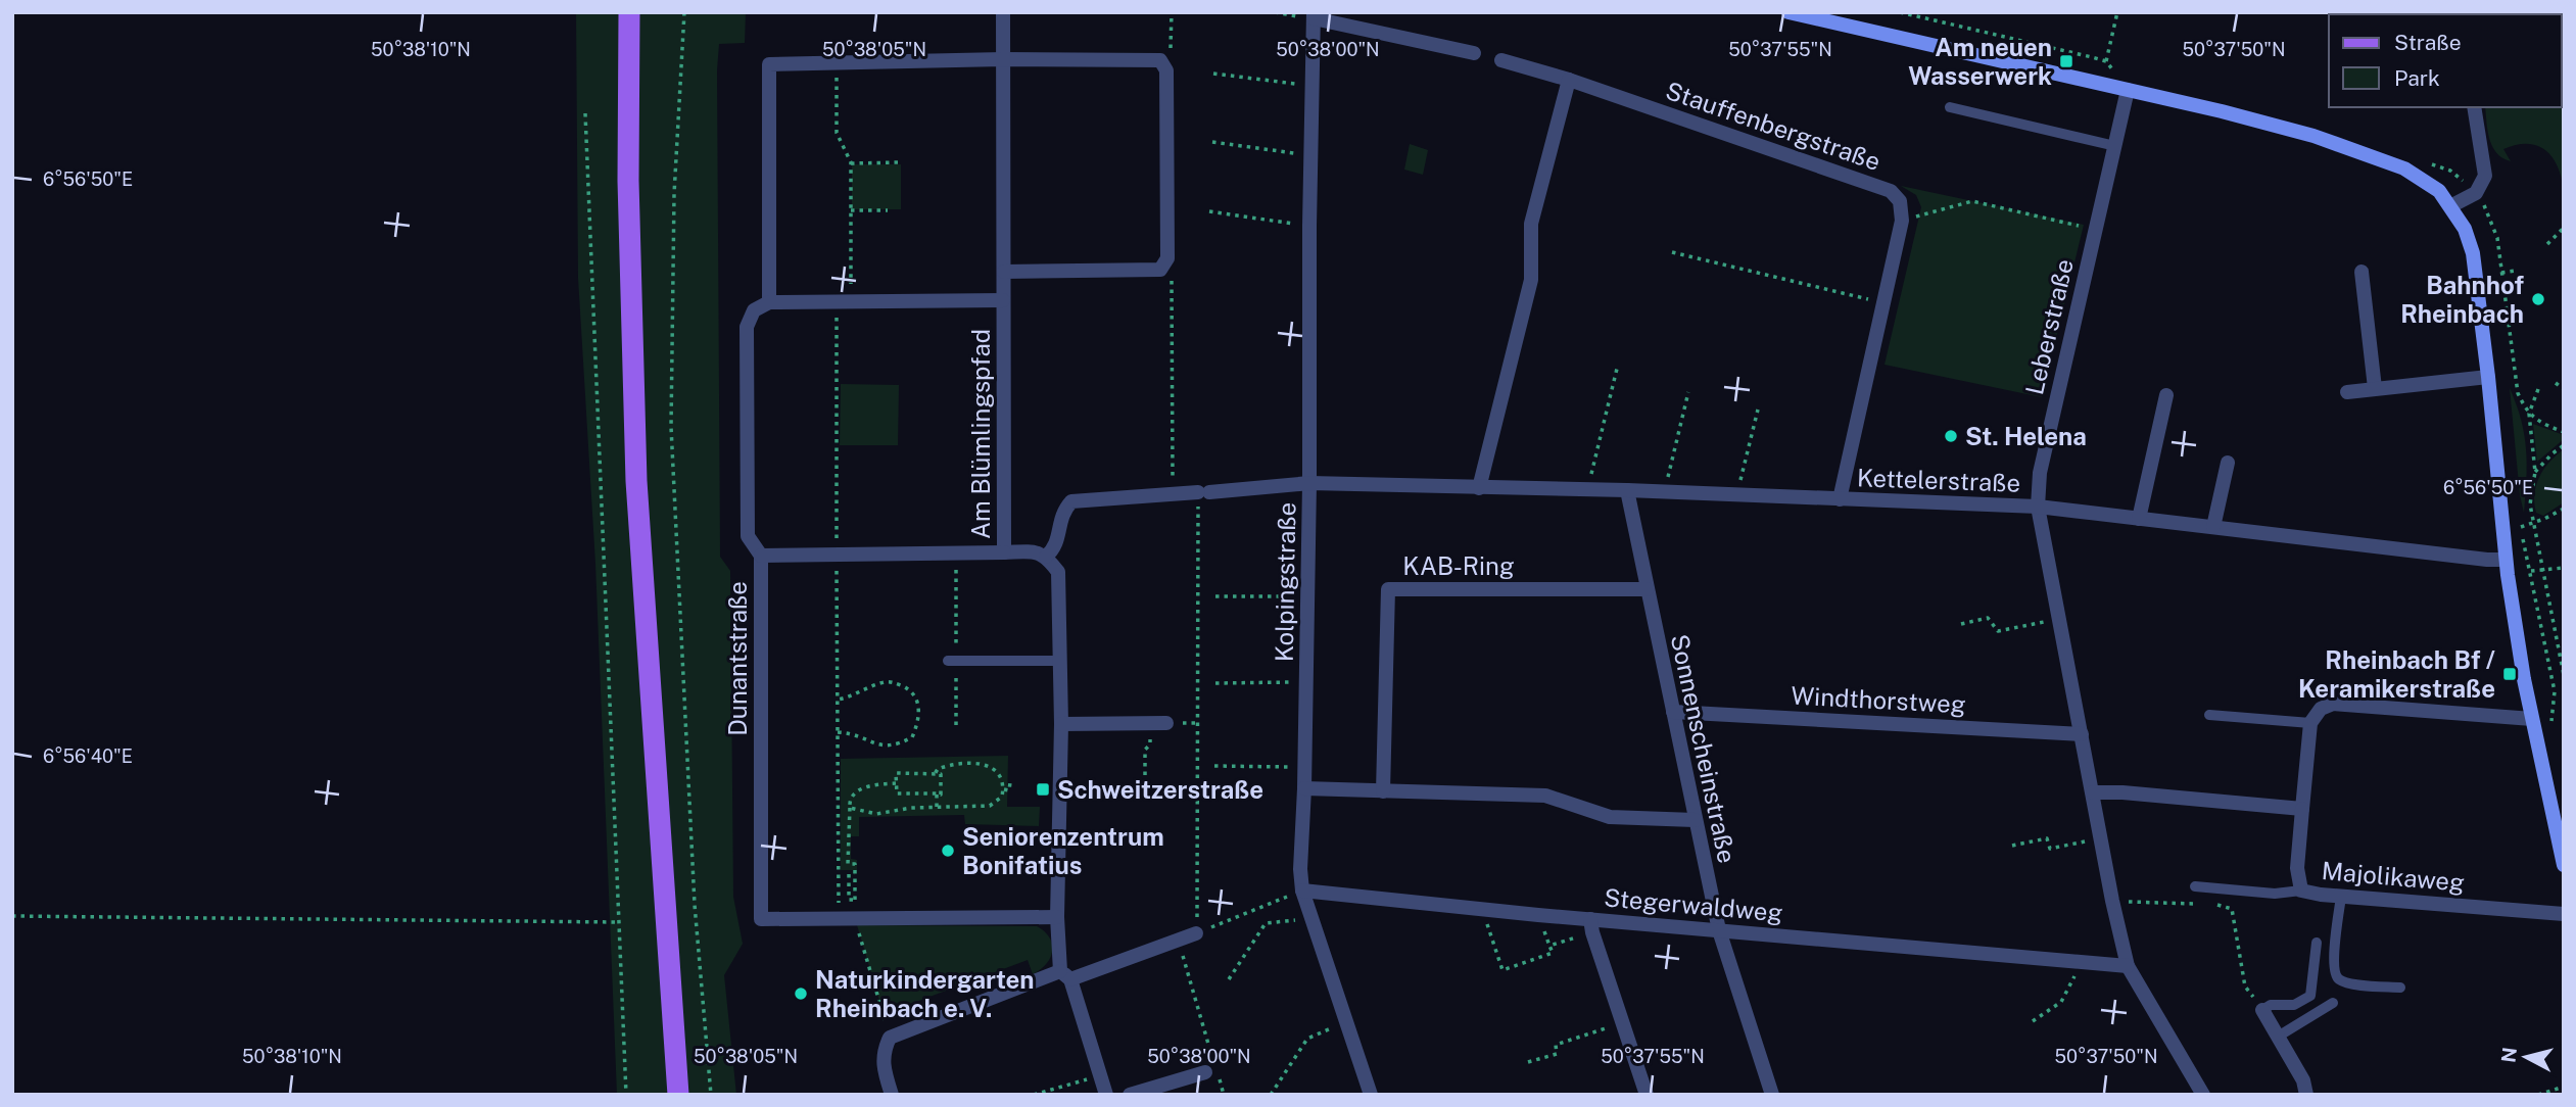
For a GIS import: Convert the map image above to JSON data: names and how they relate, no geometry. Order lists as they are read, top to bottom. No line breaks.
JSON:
{"streets":{"street":["Stauffenbergstraße","Leberstraße","Am Blümlingspfad","Kettelerstraße","KAB-Ring","Kolpingstraße","Dunantstraße","Windthorstweg","Sonnenscheinstraße","Majolikaweg","Stegerwaldweg"]},"crossings":[["Leberstraße","Kettelerstraße"],["Leberstraße","Windthorstweg"],["Leberstraße","Stegerwaldweg"],["Am Blümlingspfad","Dunantstraße"],["Kettelerstraße","Kolpingstraße"],["Kettelerstraße","Sonnenscheinstraße"],["KAB-Ring","Sonnenscheinstraße"],["Kolpingstraße","Stegerwaldweg"],["Windthorstweg","Sonnenscheinstraße"],["Sonnenscheinstraße","Stegerwaldweg"]],"places":{"transit":["Am neuen Wasserwerk","Rheinbach Bf / Keramikerstraße","Schweitzerstraße"],"other":["Bahnhof Rheinbach","St. Helena","Seniorenzentrum Bonifatius","Naturkindergarten Rheinbach e. V."]},"legend":["Straße","Park"],"north":"left","coordinates":["50°38'10\"N","50°38'05\"N","50°38'00\"N","50°37'55\"N","50°37'50\"N","6°56'50\"E","6°56'40\"E"]}
